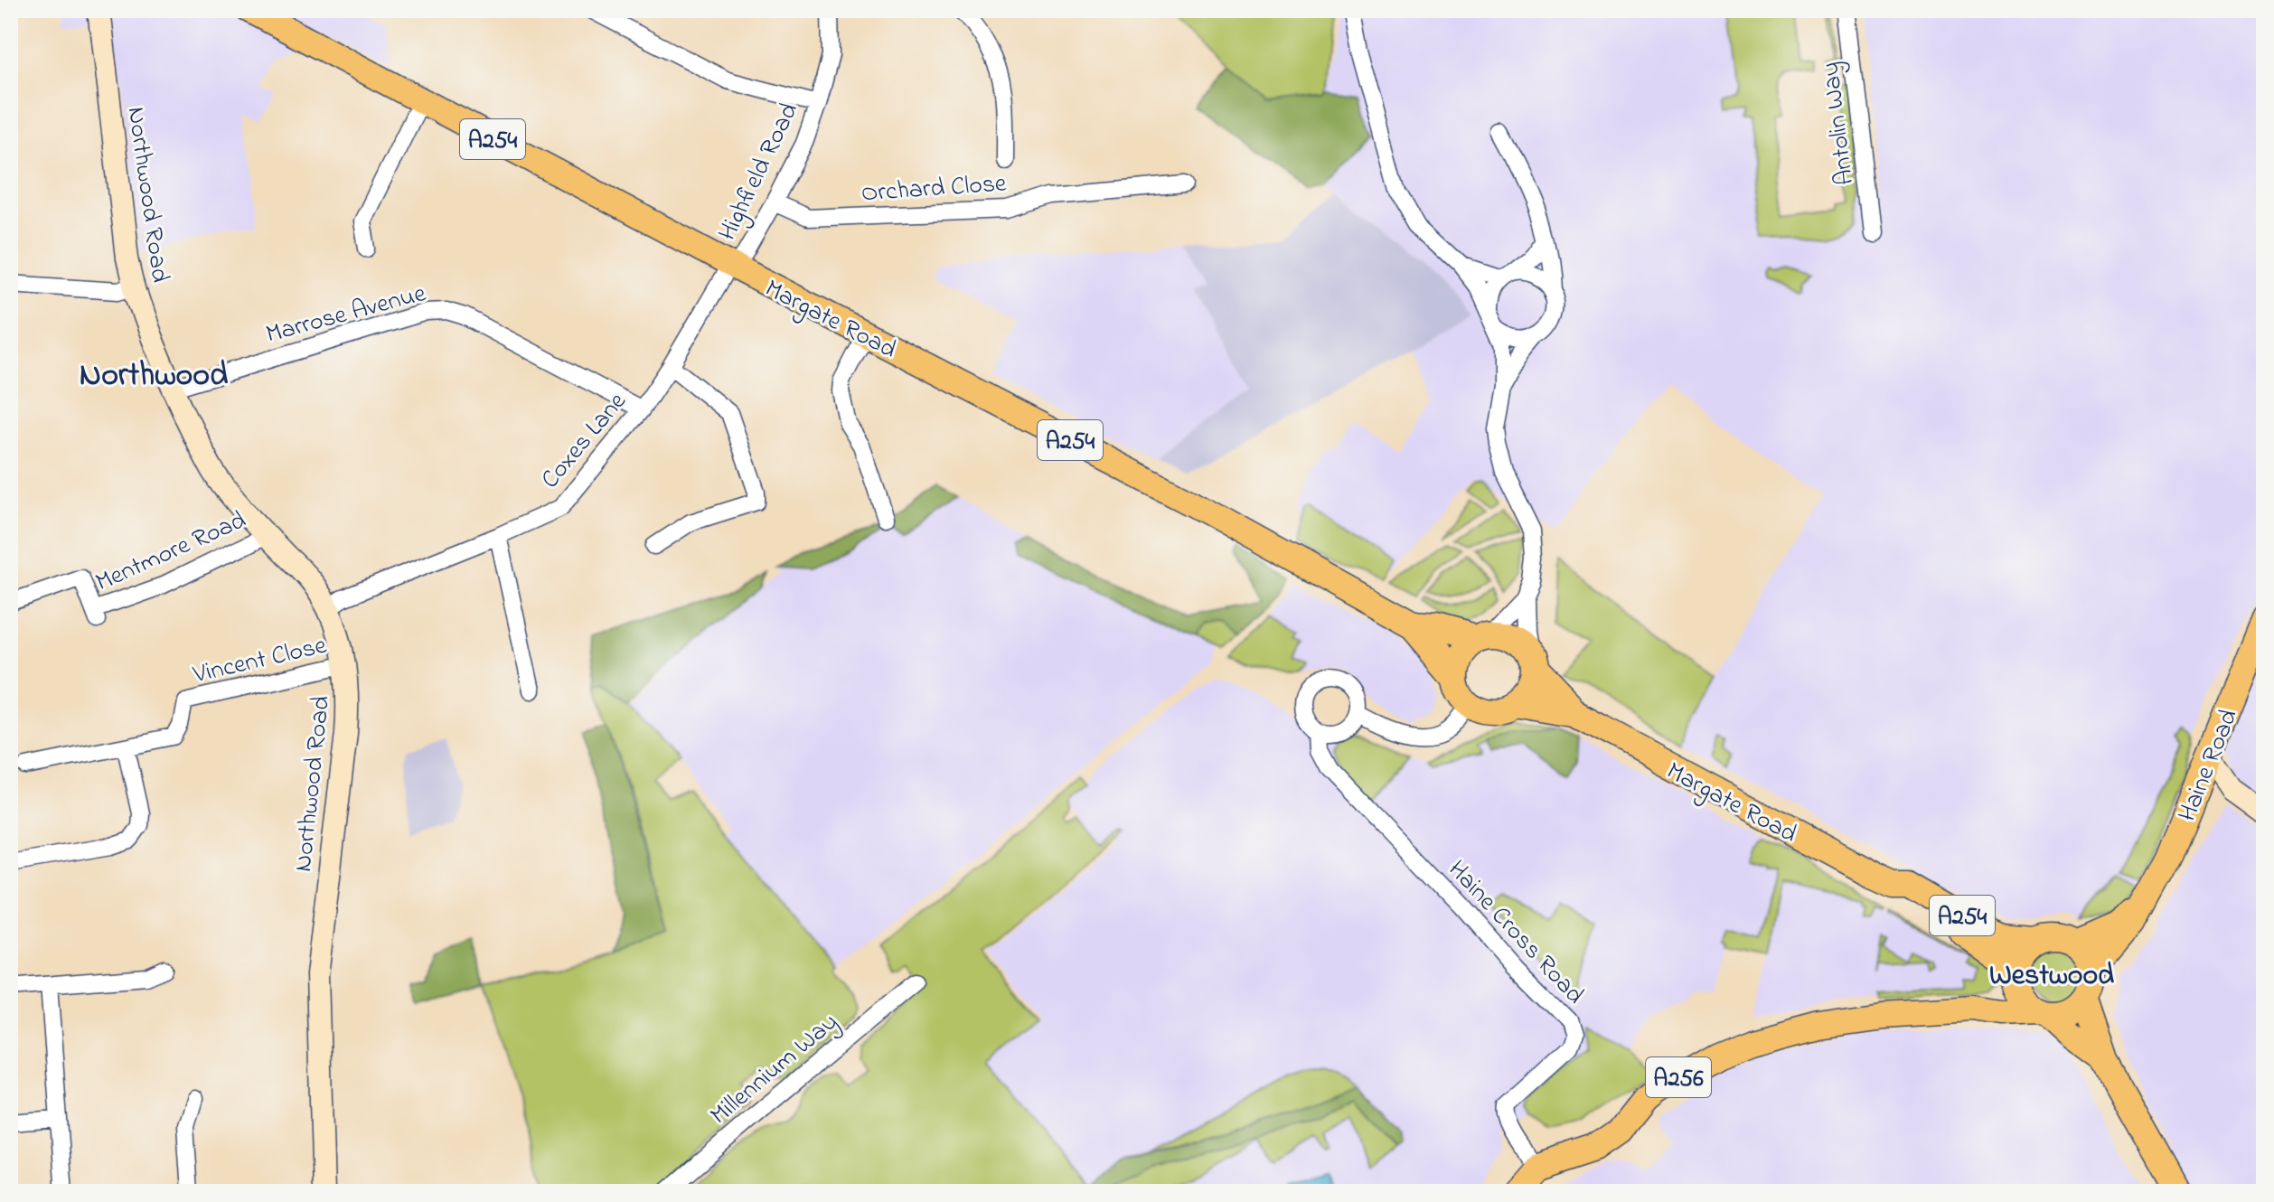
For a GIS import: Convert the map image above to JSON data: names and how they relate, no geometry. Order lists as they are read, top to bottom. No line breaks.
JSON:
{"streets":{"main road":["A254","Margate Road","Haine Road","A256"],"street":["Antolin Way","Highfield Road","Orchard Close","Northwood Road","Marrose Avenue","Coxes Lane","Mentmore Road","Vincent Close","Haine Cross Road","Millennium Way"]},"crossings":[["Highfield Road","Orchard Close"],["Highfield Road","Margate Road"],["Highfield Road","Coxes Lane"],["Northwood Road","Marrose Avenue"],["Northwood Road","Coxes Lane"],["Northwood Road","Mentmore Road"],["Northwood Road","Vincent Close"],["Marrose Avenue","Coxes Lane"],["Margate Road","Coxes Lane"],["Margate Road","Haine Road"],["Margate Road","A256"],["Haine Road","A256"],["Haine Cross Road","A256"]],"districts":["Northwood","Westwood"]}
